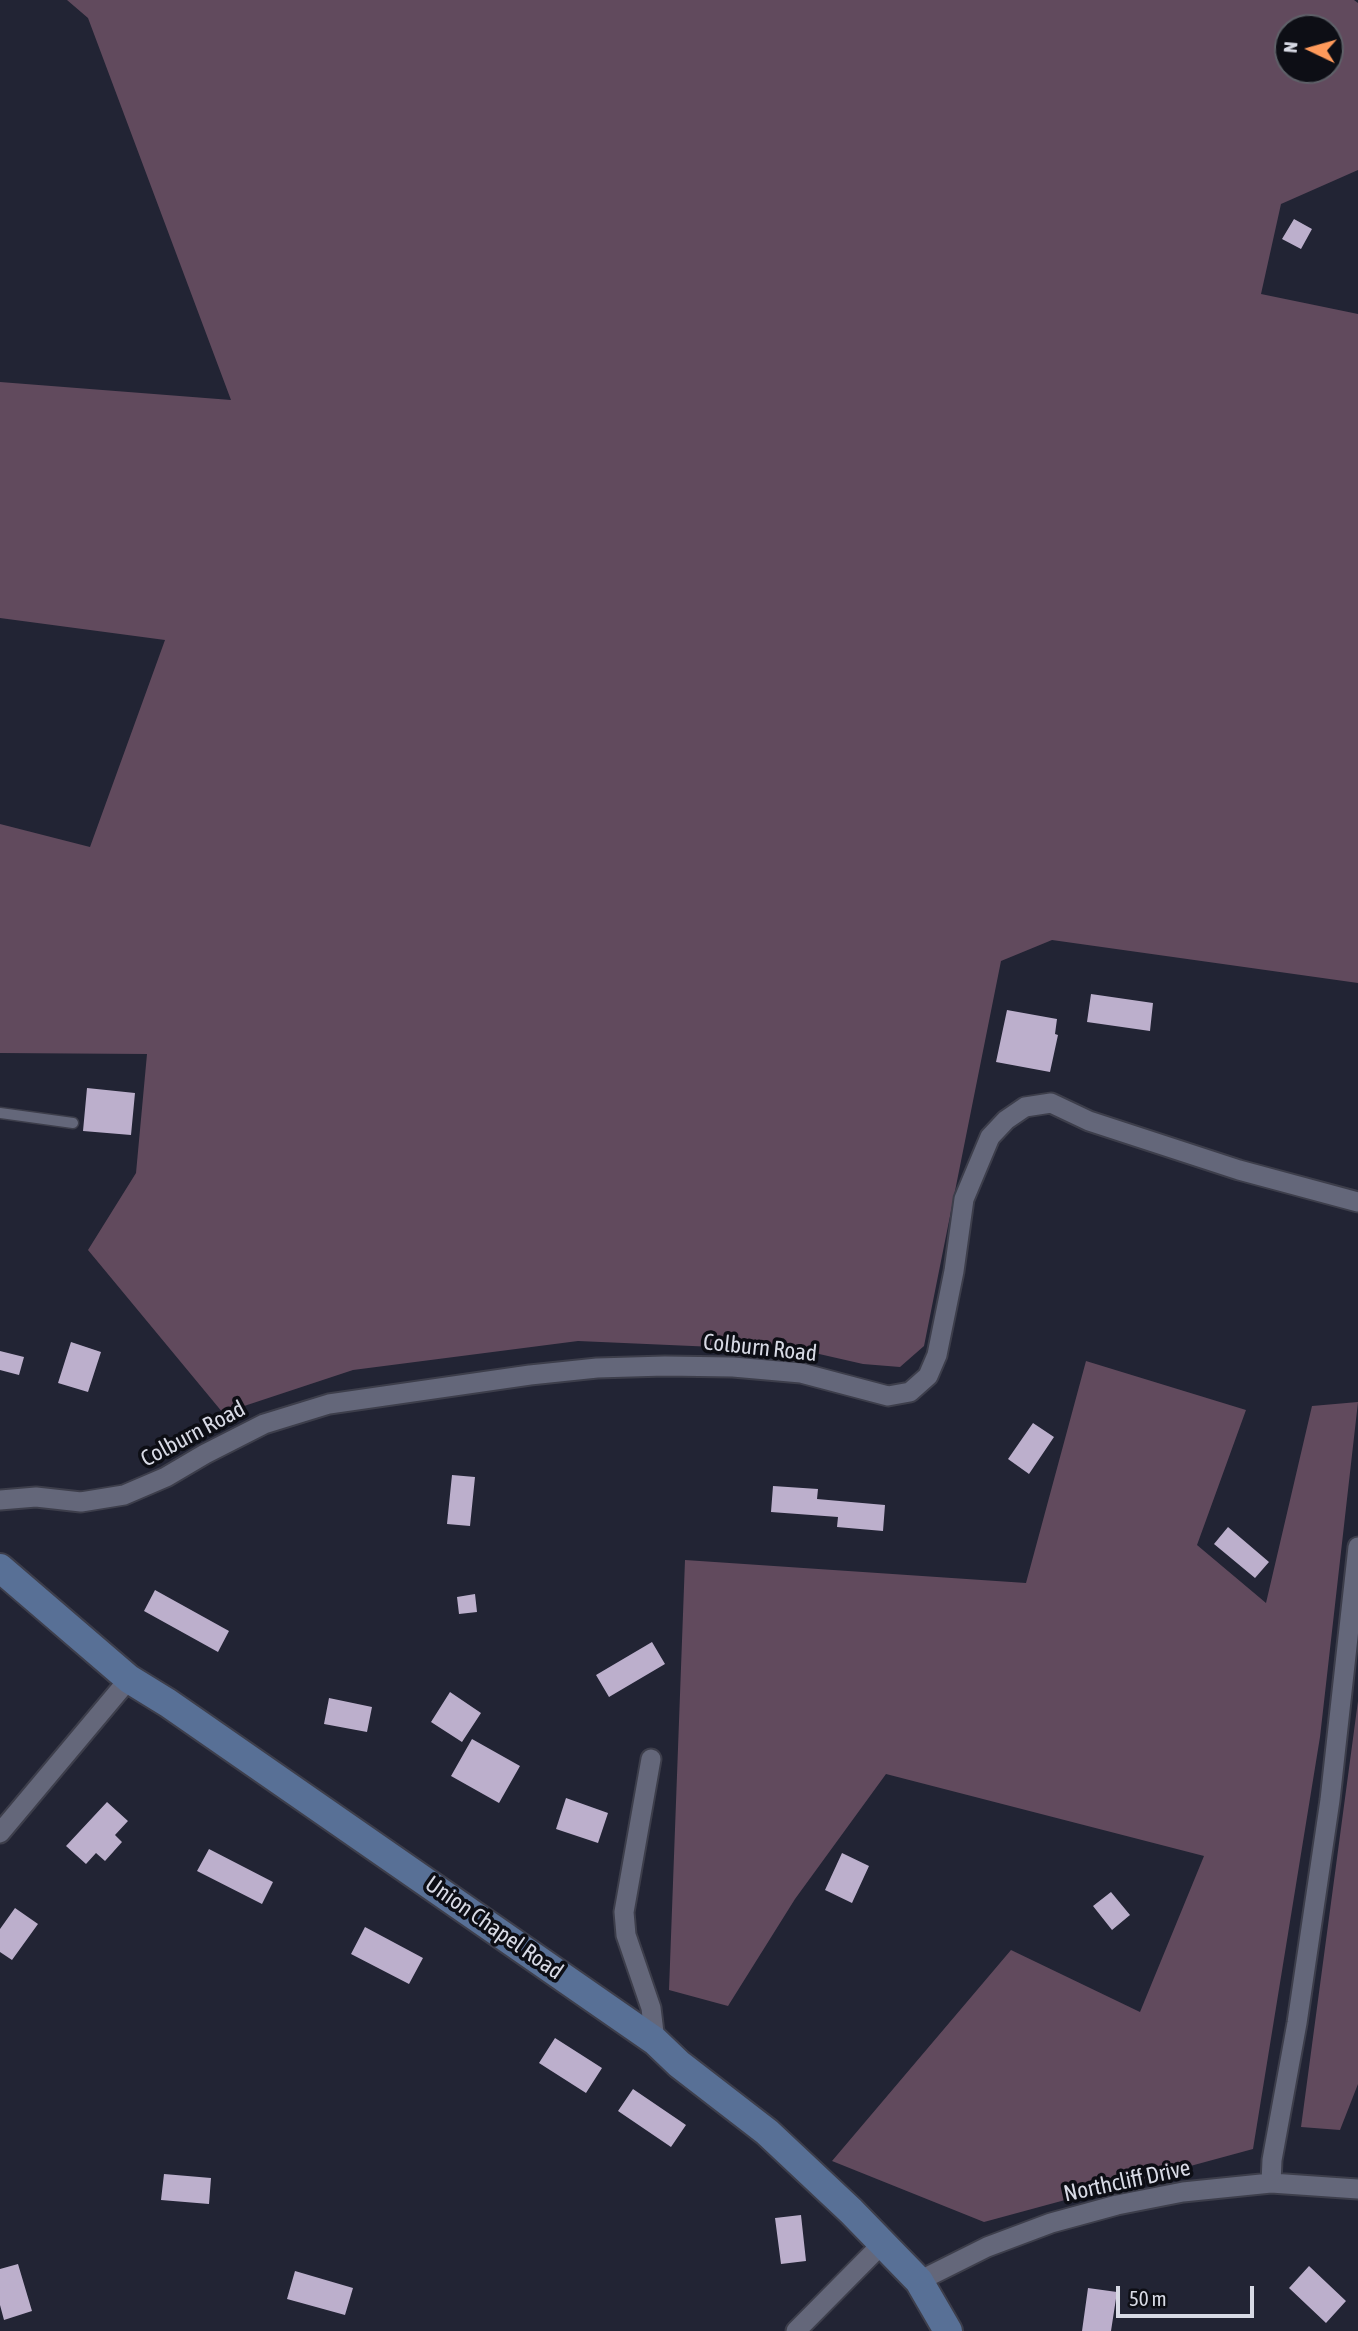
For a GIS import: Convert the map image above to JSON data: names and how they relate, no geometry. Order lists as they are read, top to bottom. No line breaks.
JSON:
{"streets":{"street":["Colburn Road","Union Chapel Road","Northcliff Drive"]},"crossings":[["Union Chapel Road","Northcliff Drive"]],"scale_bar":"50 m","north":"left"}
